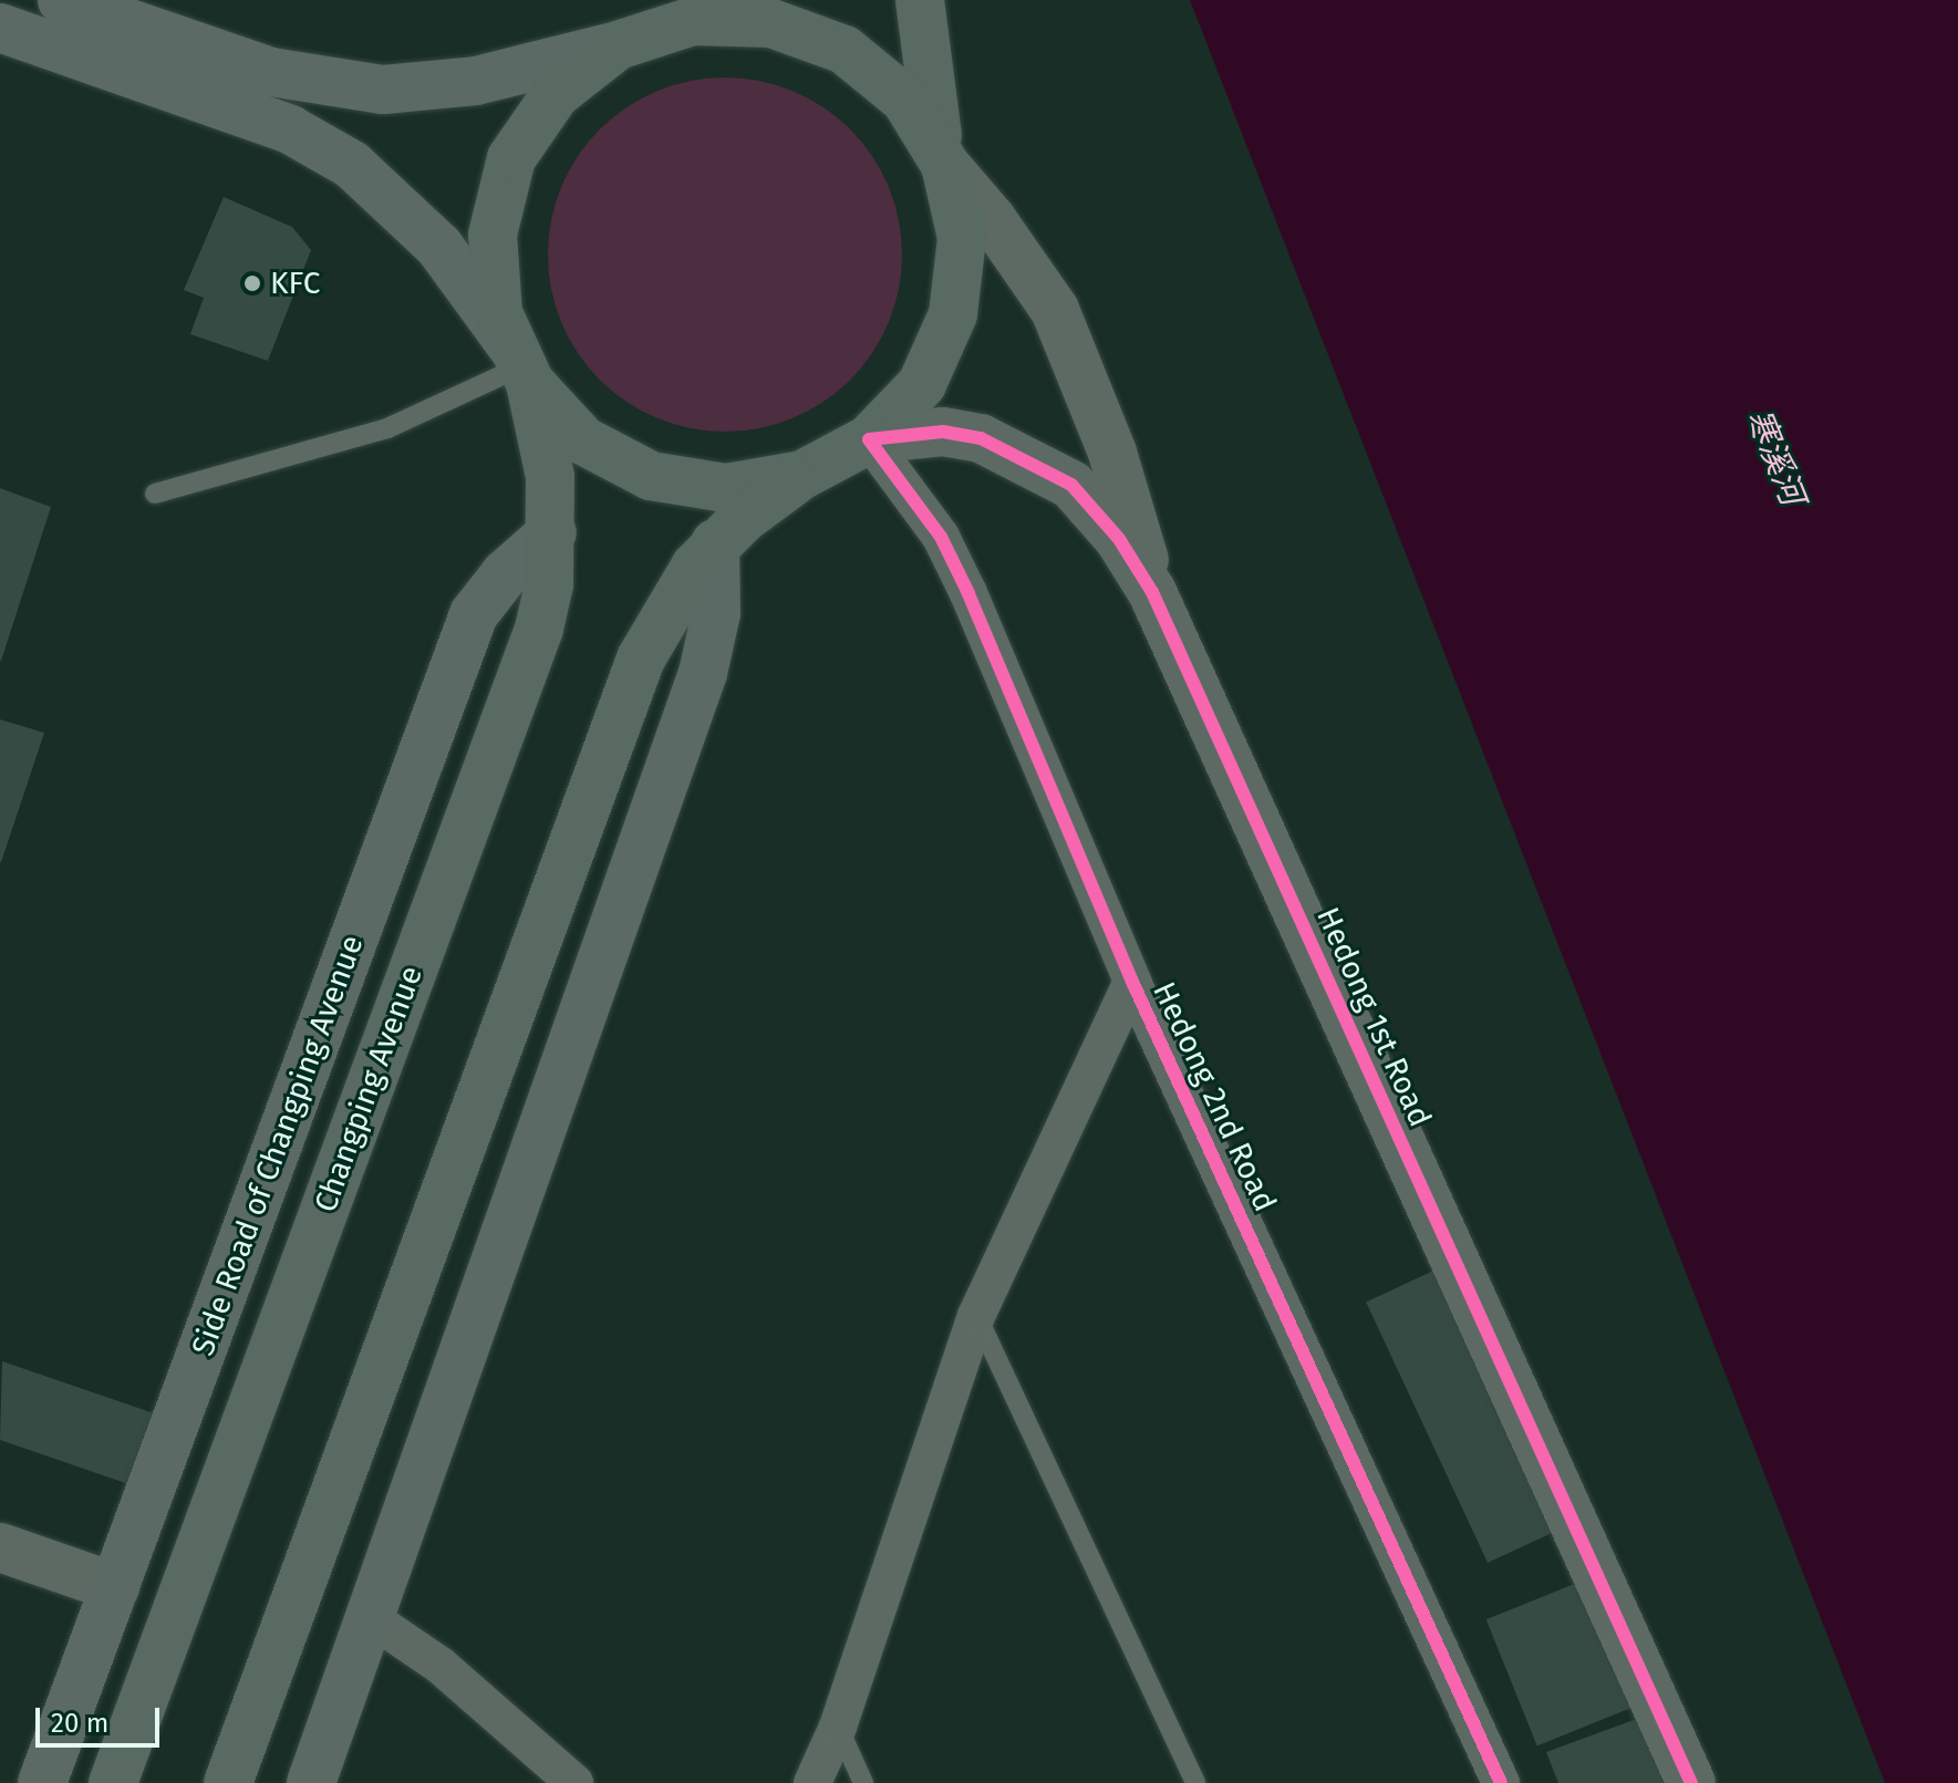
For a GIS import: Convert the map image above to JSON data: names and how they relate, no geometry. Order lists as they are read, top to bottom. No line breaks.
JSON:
{"streets":{"main road":["Changping Avenue","Side Road of Changping Avenue"],"street":["Hedong 1st Road","Hedong 2nd Road"]},"crossings":[["Hedong 1st Road","Hedong 2nd Road"],["Changping Avenue","Side Road of Changping Avenue"]],"water":["寒溪河"],"places":["KFC"],"scale_bar":"20 m"}
